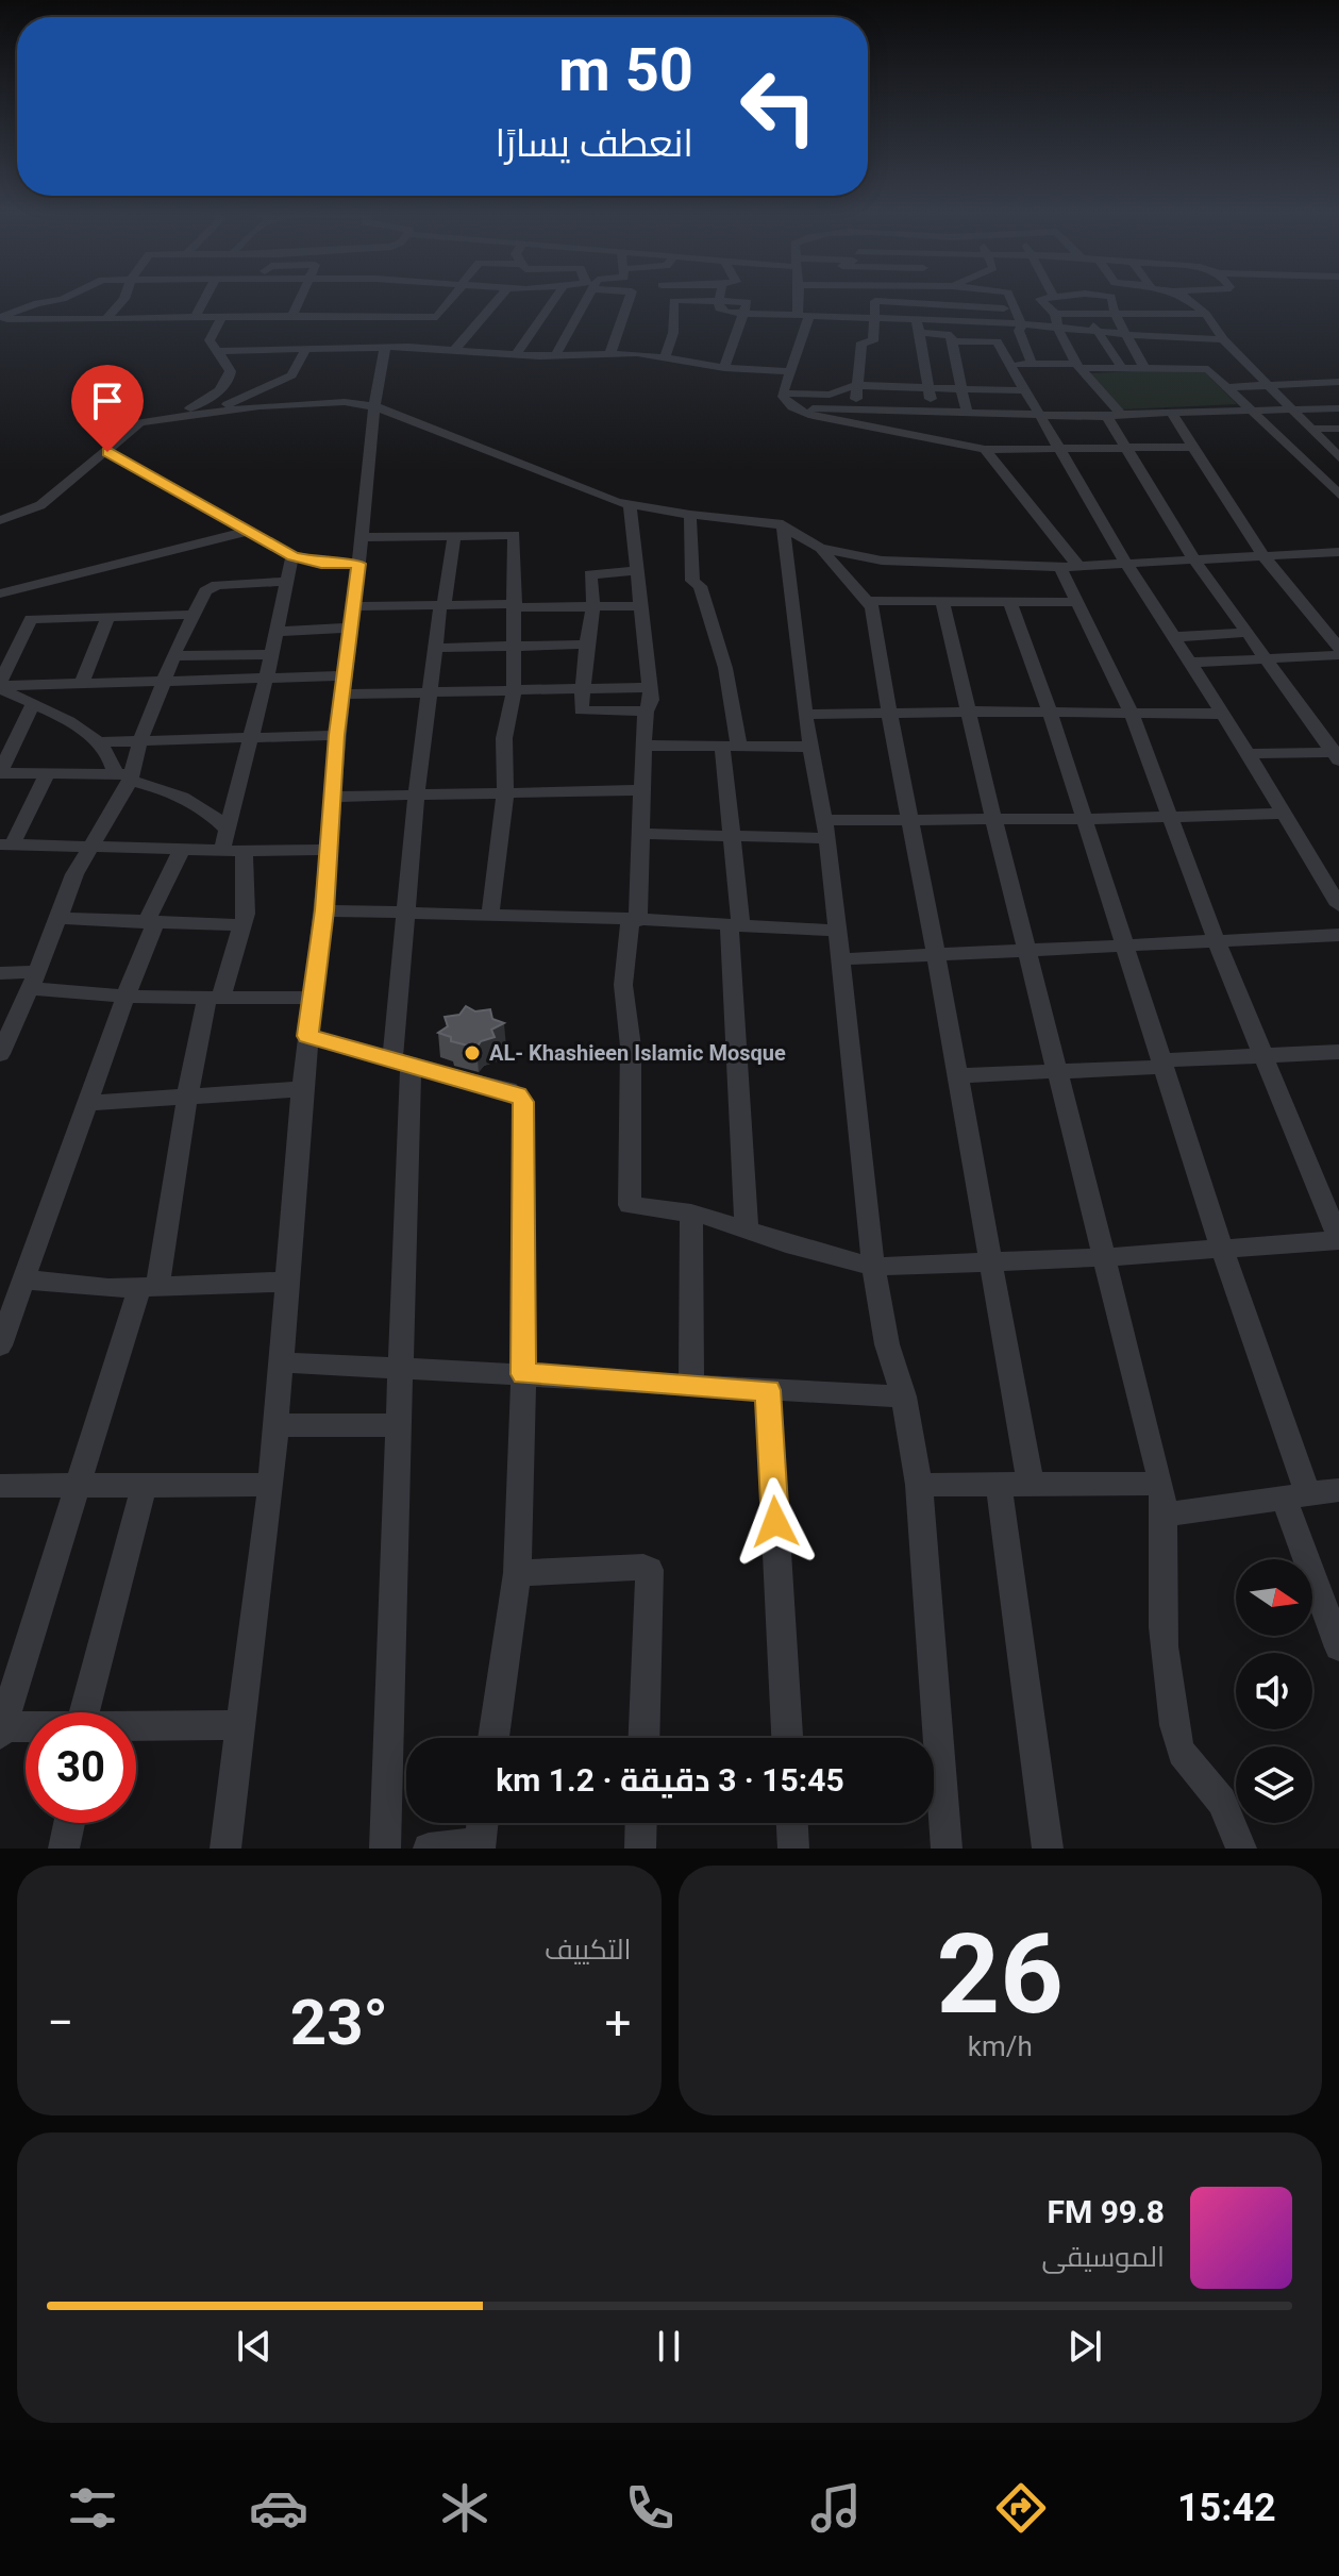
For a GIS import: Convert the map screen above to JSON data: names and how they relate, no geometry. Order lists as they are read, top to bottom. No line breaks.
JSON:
{"places":["AL- Khashieen Islamic Mosque"],"north":"right","page":{"turn":["50 m","انعطف يسارًا"],"limit":"30","trip":"15:45 · 3 دقيقة · 1.2 km","tile":[["26","km/h"],"التكييف"],"heat":["−","23°","+"],"song":["99.8 FM","الموسيقى"],"tabs":"15:42"}}
